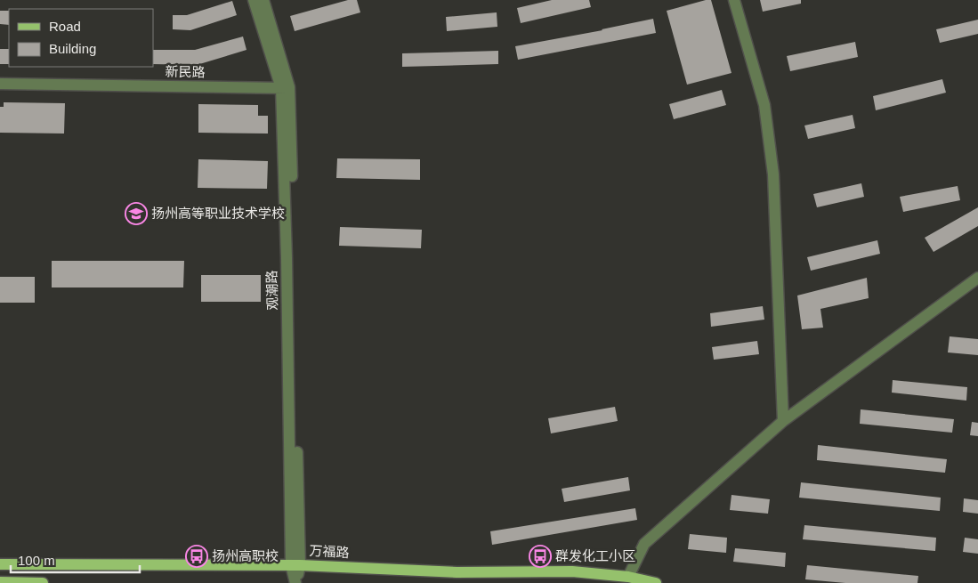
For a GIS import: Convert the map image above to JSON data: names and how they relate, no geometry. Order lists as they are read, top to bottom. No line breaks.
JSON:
{"streets":{"main road":["万福路"],"street":["新民路","观潮路"]},"crossings":[["新民路","观潮路"],["观潮路","万福路"]],"places":{"school or university":["扬州高等职业技术学校"],"bus stop":["扬州高职校","群发化工小区"]},"legend":["Road","Building"],"scale_bar":"100 m"}
